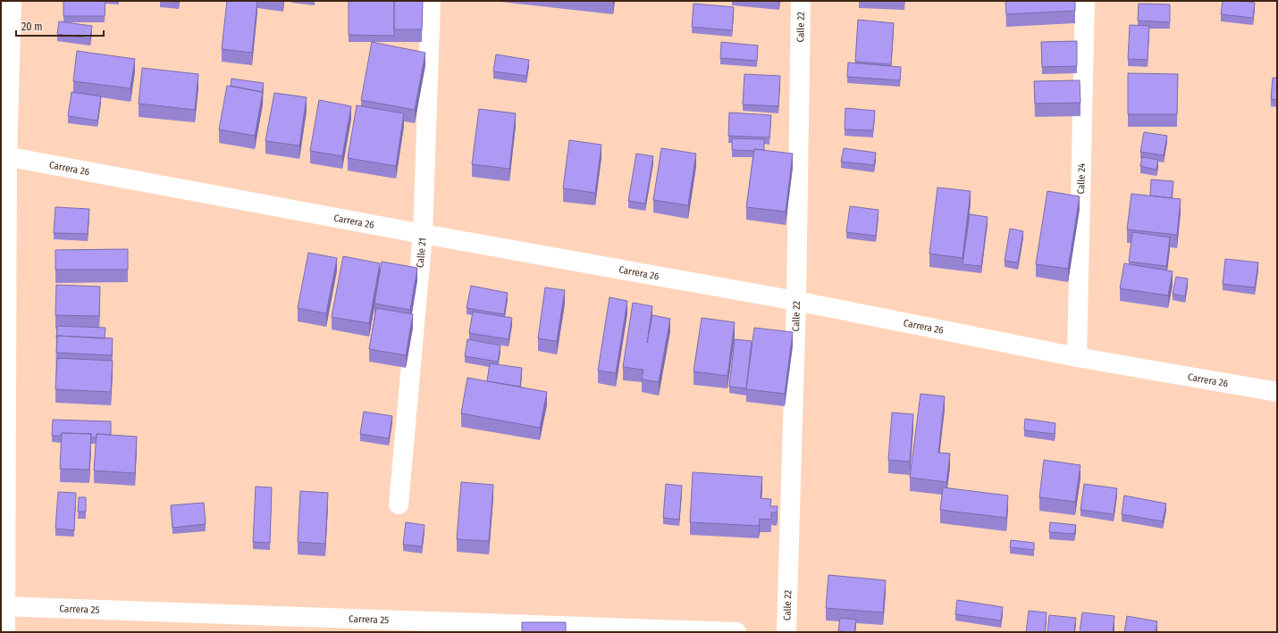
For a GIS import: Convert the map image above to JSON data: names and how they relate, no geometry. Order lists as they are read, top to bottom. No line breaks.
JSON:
{"streets":{"street":["Calle 22","Carrera 26","Calle 24","Calle 21","Carrera 25"]},"crossings":[["Calle 22","Carrera 26"],["Carrera 26","Calle 24"],["Carrera 26","Calle 21"]],"scale_bar":"20 m"}
